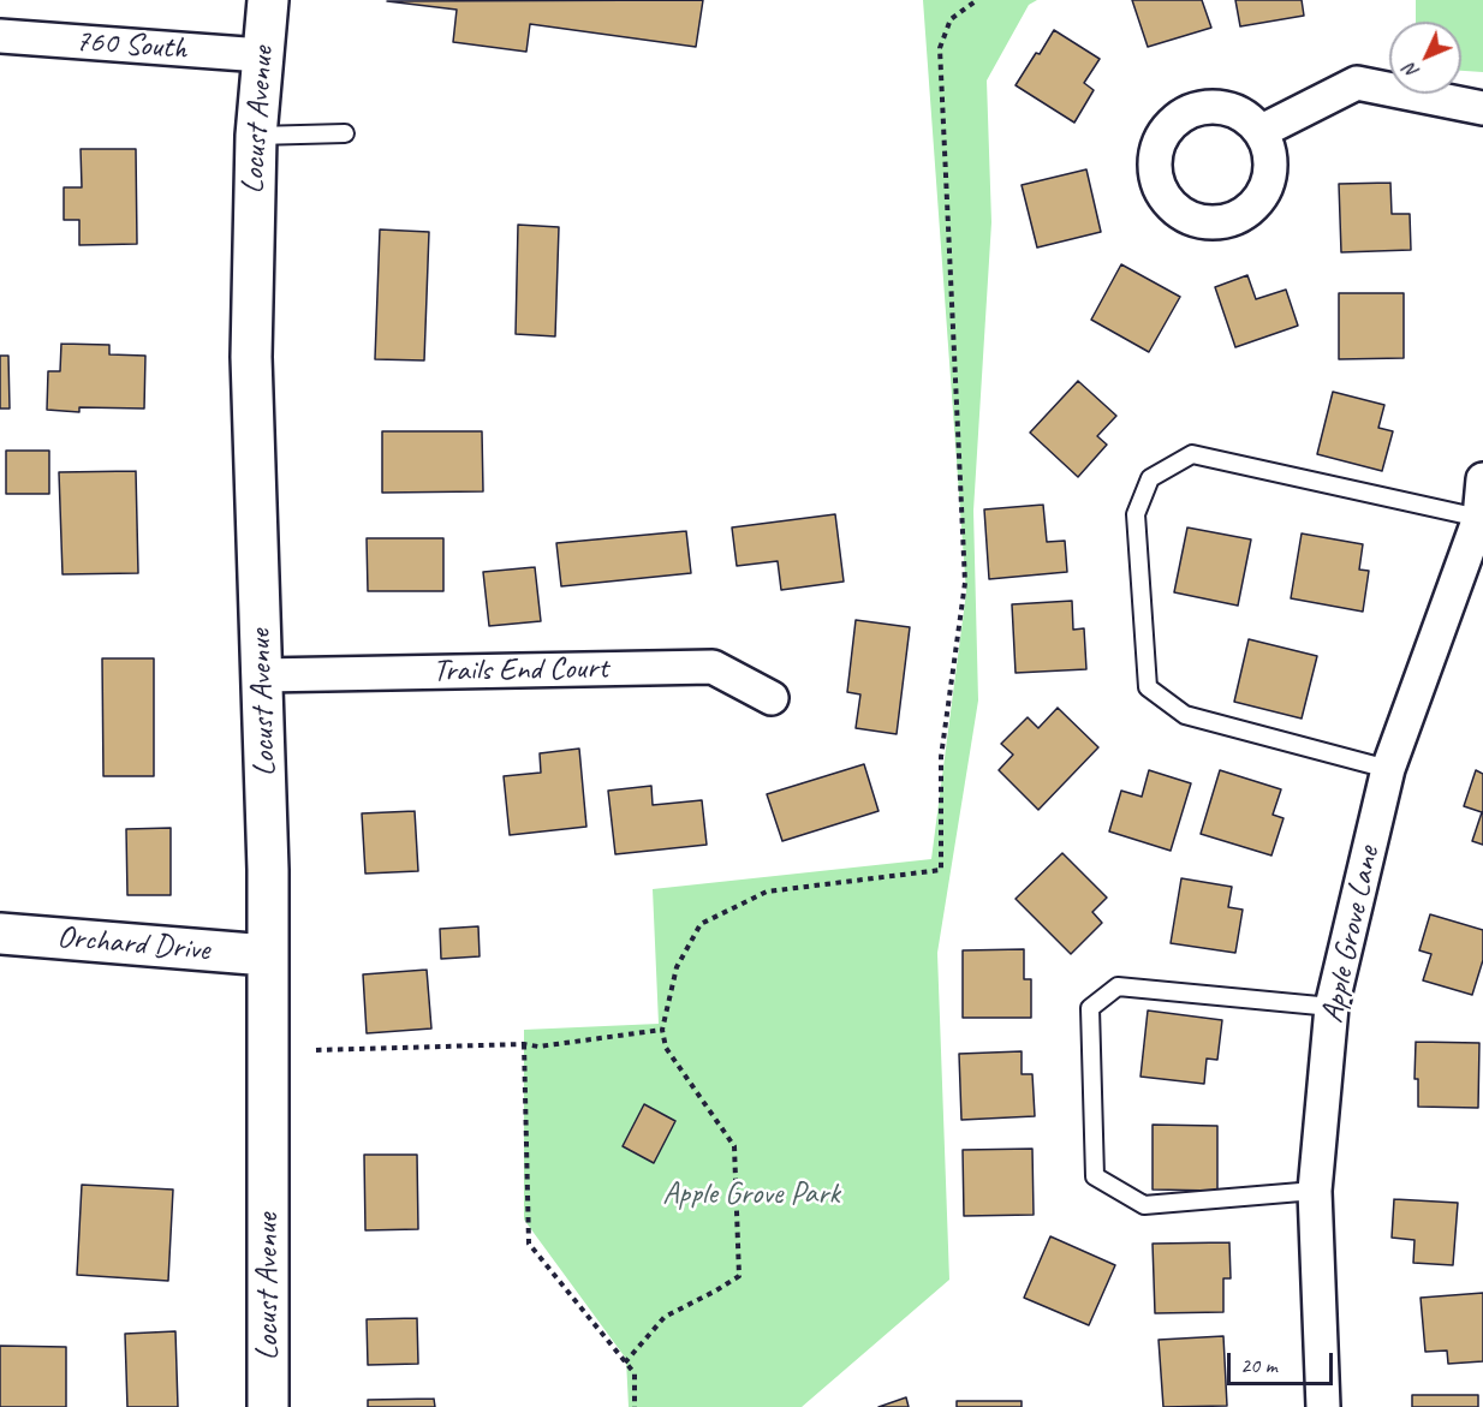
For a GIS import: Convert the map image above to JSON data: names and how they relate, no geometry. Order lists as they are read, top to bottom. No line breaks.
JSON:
{"streets":{"street":["760 South","Locust Avenue","Trails End Court","Apple Grove Lane","Orchard Drive"]},"crossings":[["760 South","Locust Avenue"],["Locust Avenue","Trails End Court"],["Locust Avenue","Orchard Drive"]],"parks":["Apple Grove Park"],"scale_bar":"20 m","north":"bottom left"}
